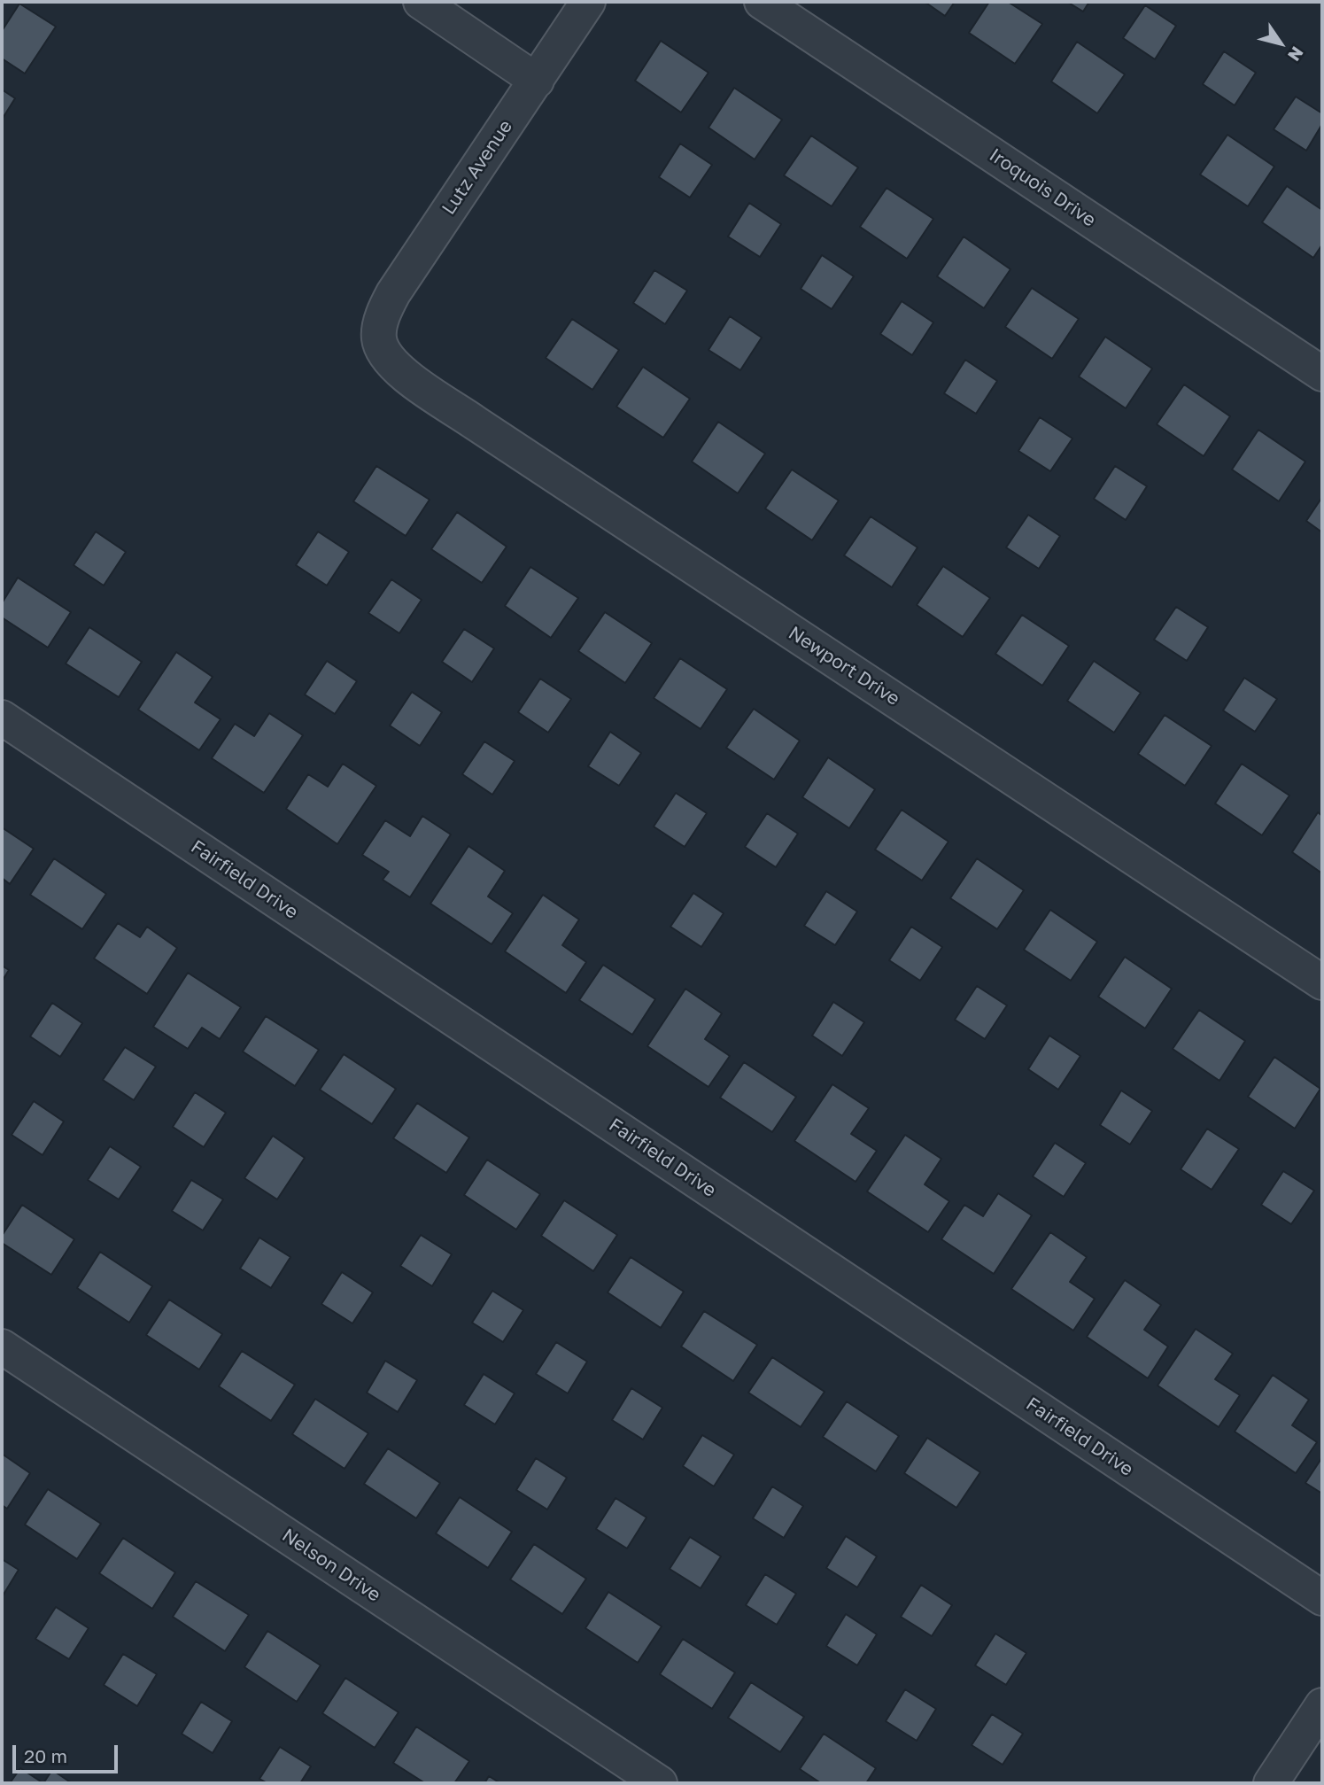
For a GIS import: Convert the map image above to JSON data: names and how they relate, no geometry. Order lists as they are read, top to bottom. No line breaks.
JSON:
{"streets":{"street":["Lutz Avenue","Iroquois Drive","Newport Drive","Fairfield Drive","Nelson Drive"]},"crossings":[["Lutz Avenue","Newport Drive"]],"scale_bar":"20 m","north":"bottom right"}
